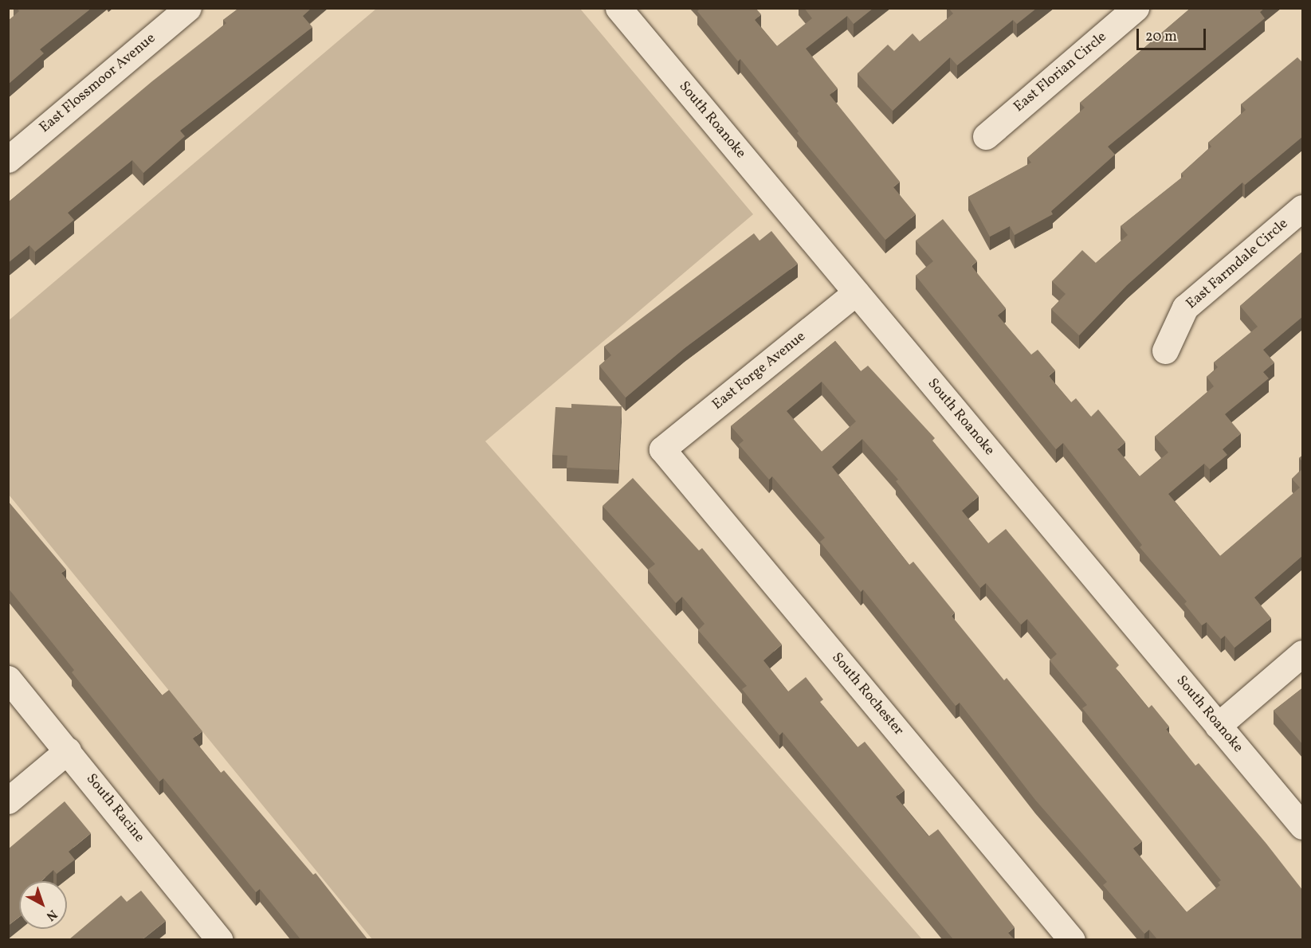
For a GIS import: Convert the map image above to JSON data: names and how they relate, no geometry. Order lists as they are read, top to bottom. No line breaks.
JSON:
{"streets":{"street":["East Florian Circle","East Flossmoor Avenue","South Roanoke","East Farmdale Circle","East Forge Avenue","South Rochester","South Racine"]},"crossings":[["South Roanoke","East Forge Avenue"],["East Forge Avenue","South Rochester"]],"scale_bar":"20 m","north":"bottom right"}
